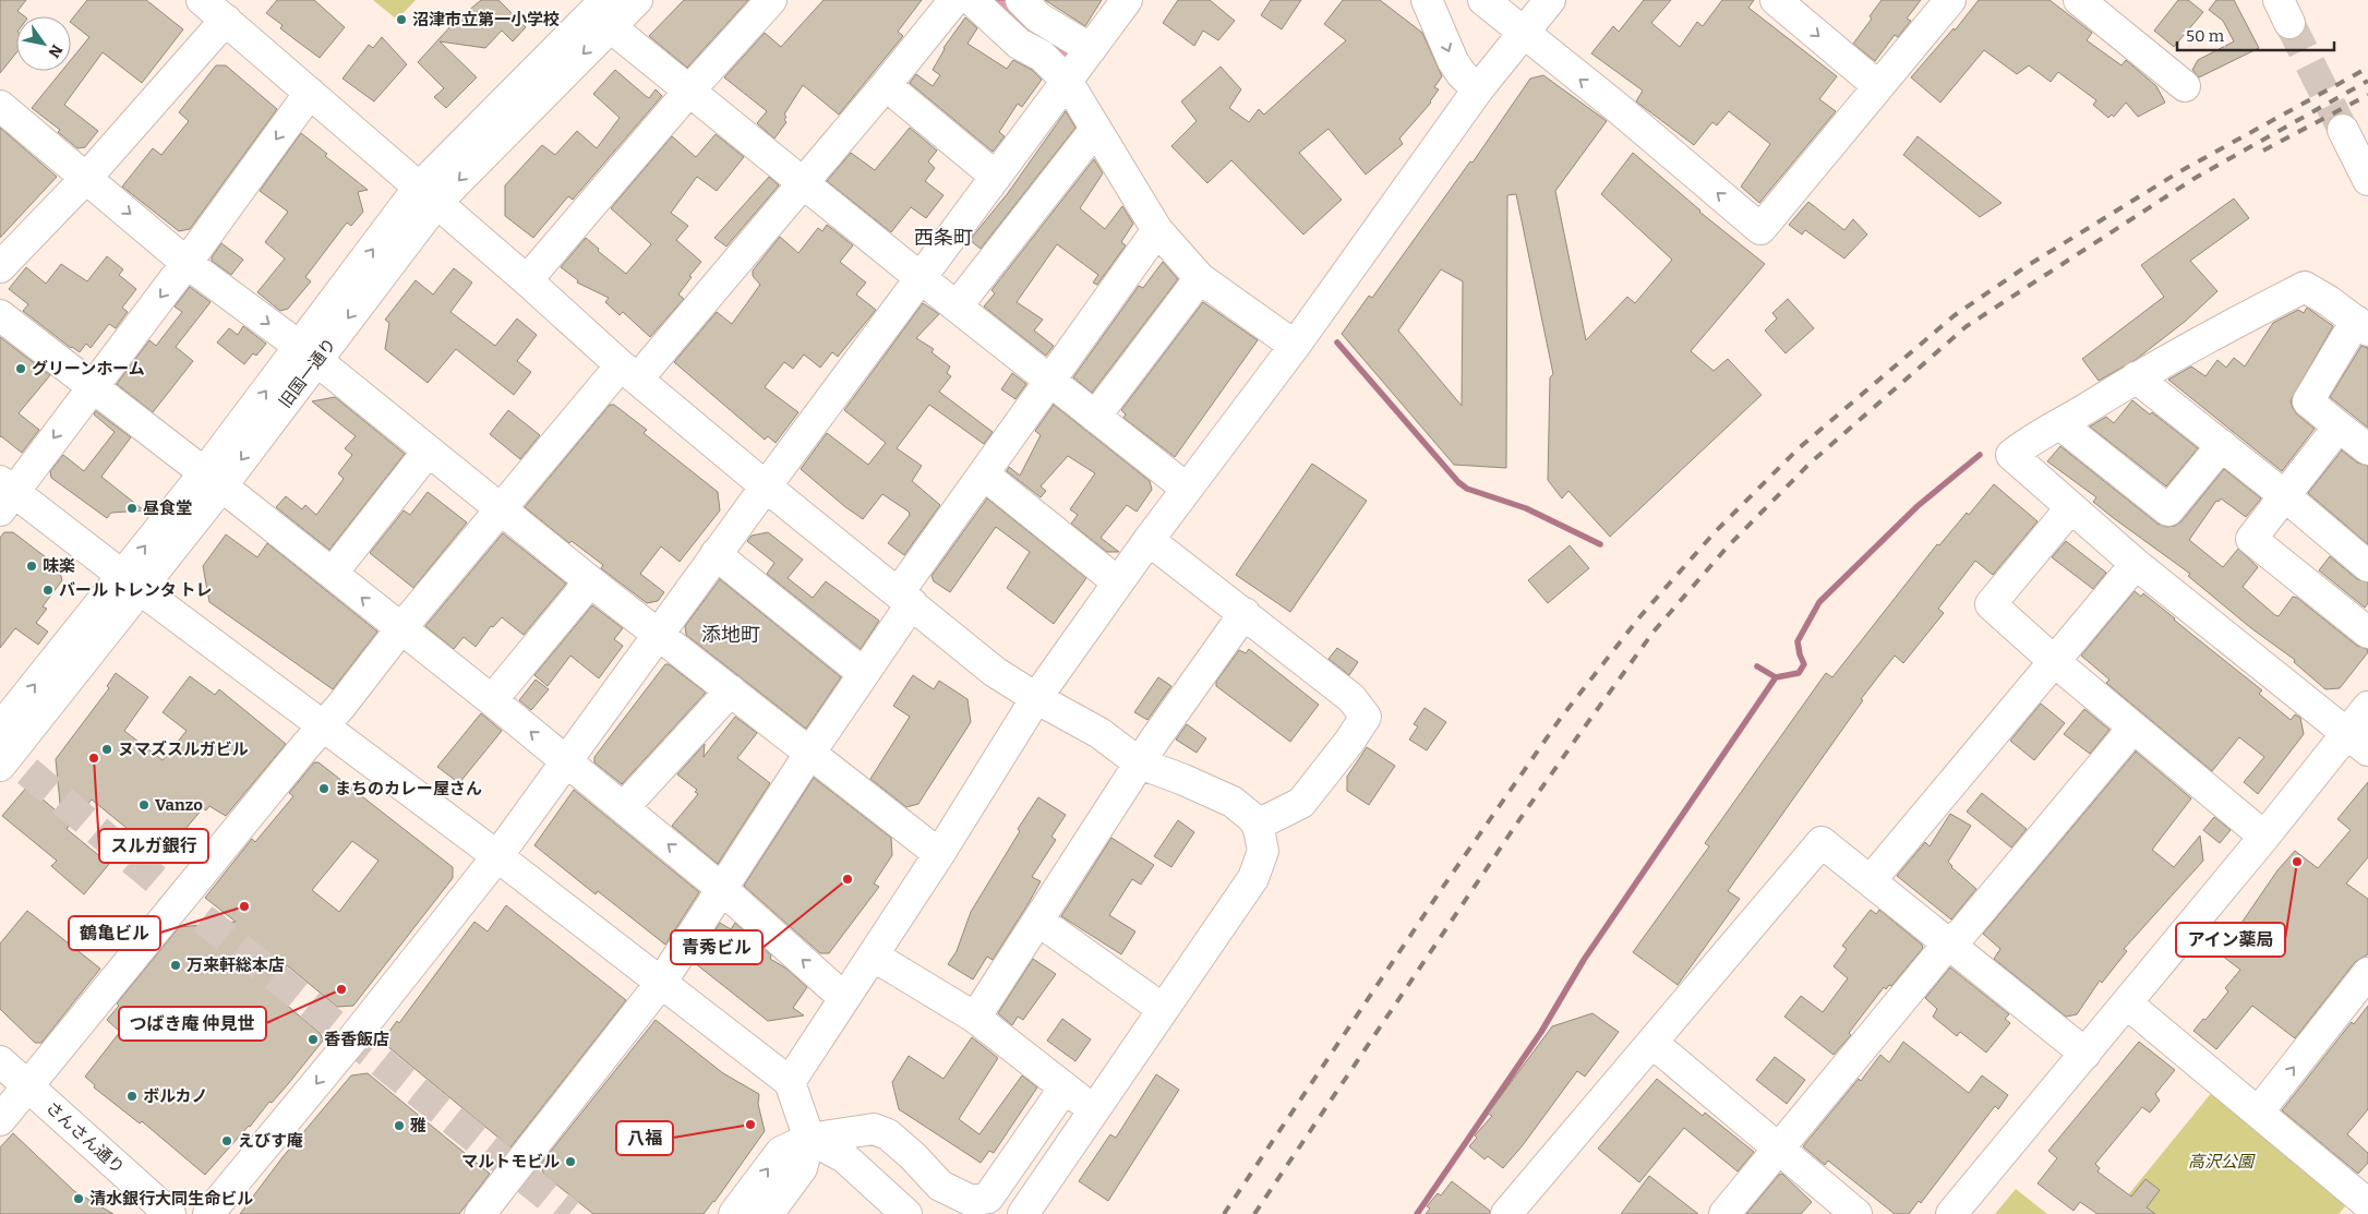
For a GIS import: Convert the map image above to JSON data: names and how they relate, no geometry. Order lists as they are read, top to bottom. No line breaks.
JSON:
{"streets":{"street":["旧国一通り","さんさん通り"]},"districts":["西条町","添地町"],"parks":["高沢公園"],"places":["沼津市立第一小学校","グリーンホーム","昼食堂","味楽","バール トレンタ トレ","ヌマズスルガビル","スルガ銀行","まちのカレー屋さん","Vanzo","アイン薬局","青秀ビル","鶴亀ビル","万来軒総本店","つばき庵 仲見世","香香飯店","ボルカノ","八福","雅","えびす庵","マルトモビル","清水銀行大同生命ビル"],"scale_bar":"50 m","north":"bottom right"}
